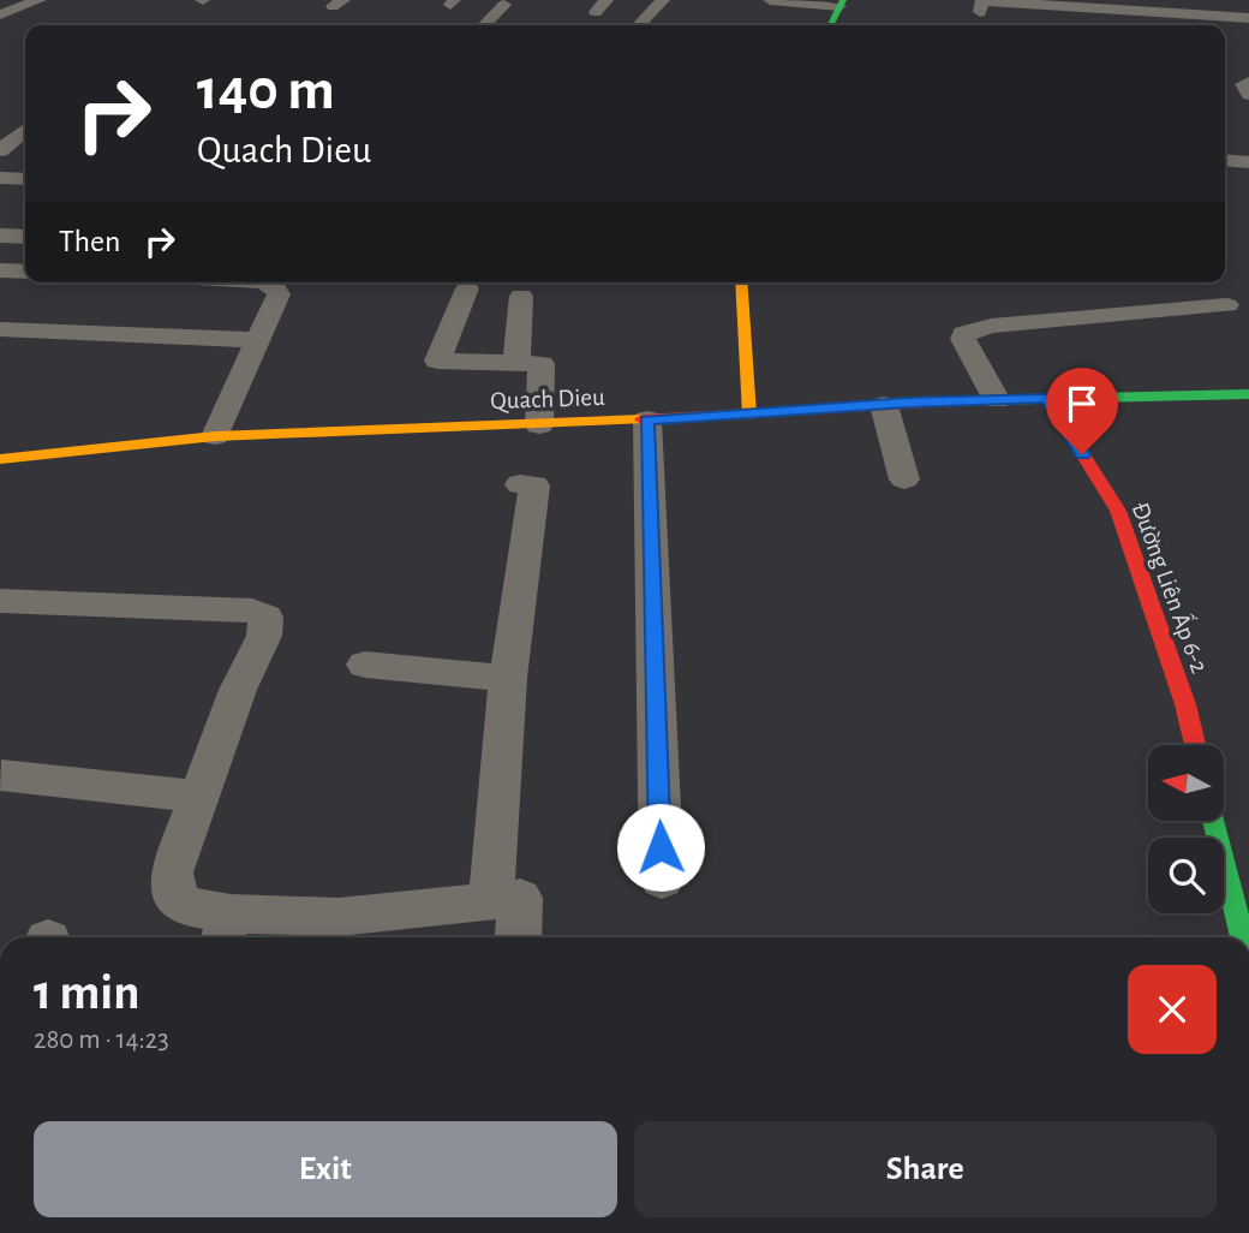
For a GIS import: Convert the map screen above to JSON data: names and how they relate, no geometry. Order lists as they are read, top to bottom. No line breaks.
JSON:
{"streets":{"main road":["Quach Dieu","Đường Liên Ấp 6-2"]},"crossings":[["Quach Dieu","Đường Liên Ấp 6-2"]],"north":"left","page":{"turn":["140 m","Quach Dieu"],"then":"Then","heading":["1 min","280 m · 14:23"],"buttons":["Exit","Share"]}}
